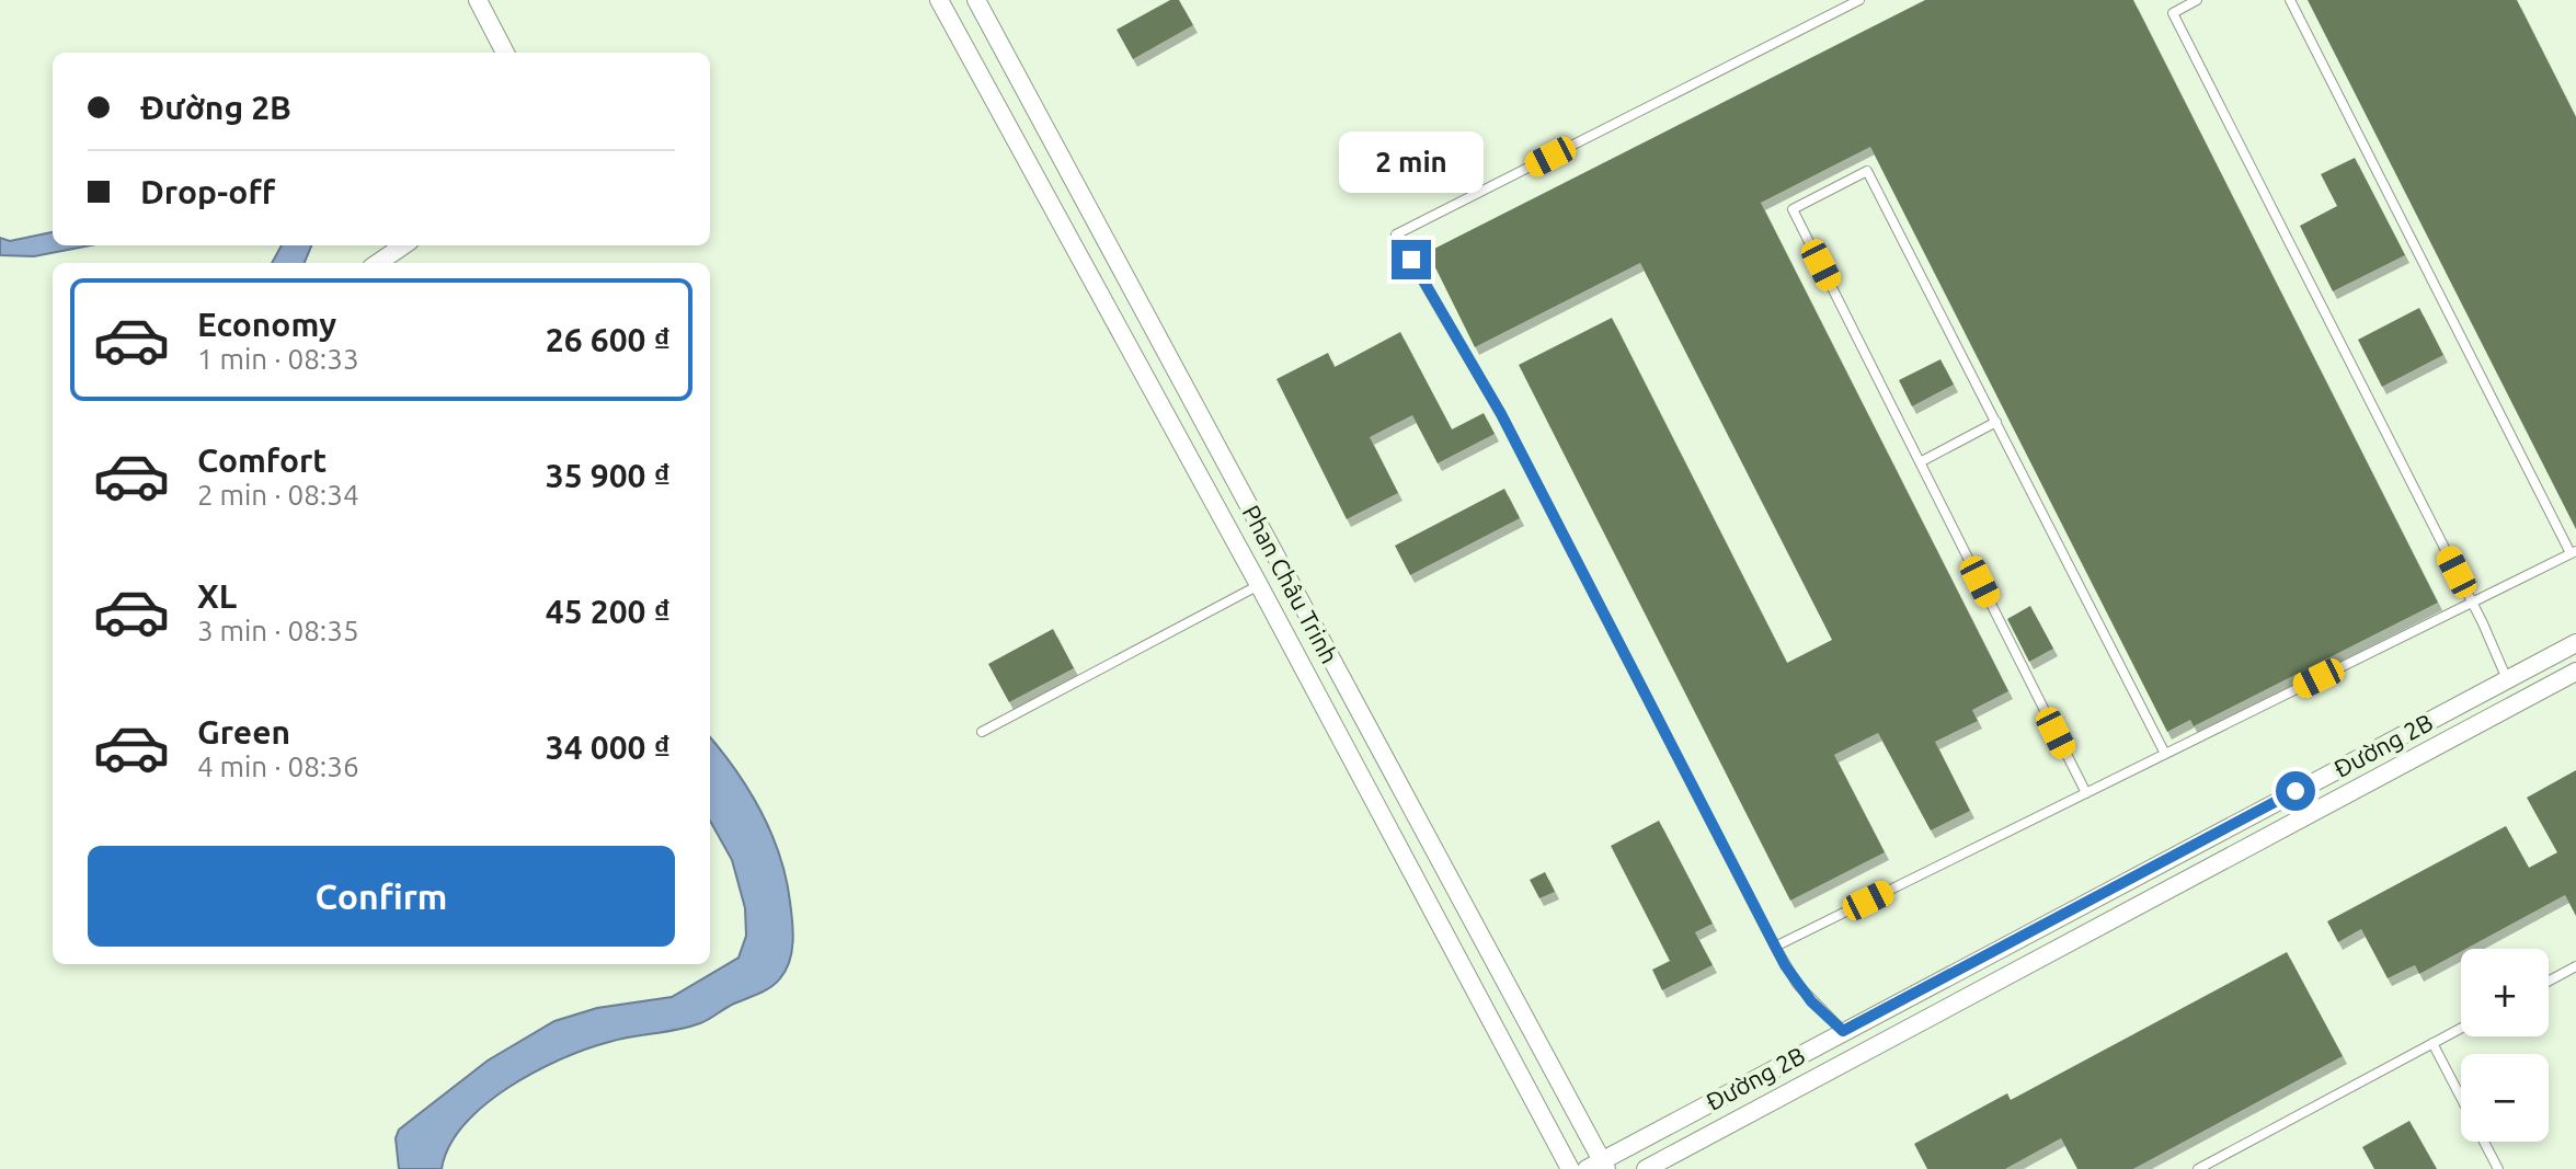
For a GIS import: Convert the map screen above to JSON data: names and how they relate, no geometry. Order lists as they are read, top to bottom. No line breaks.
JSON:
{"streets":{"street":["Phan Châu Trinh","Đường 2B"]},"crossings":[["Phan Châu Trinh","Đường 2B"]],"page":{"banner":["Đường 2B","Drop-off"],"bubble":"2 min","list":[{"name":"Economy","note":"1 min · 08:33","value":"26 600 ₫"},{"name":"Comfort","note":"2 min · 08:34","value":"35 900 ₫"},{"name":"XL","note":"3 min · 08:35","value":"45 200 ₫"},{"name":"Green","note":"4 min · 08:36","value":"34 000 ₫"}],"buttons":"Confirm","map_buttons":["+","−"]}}
